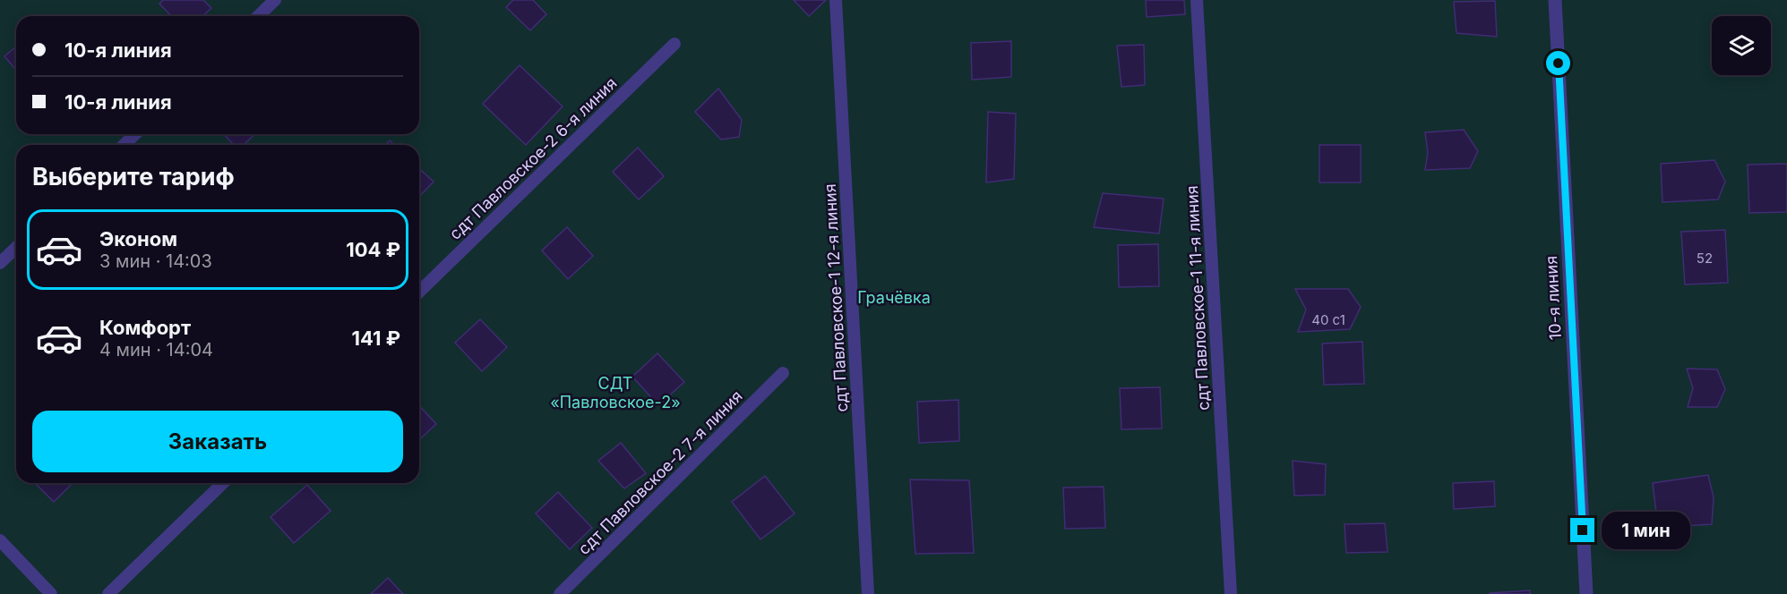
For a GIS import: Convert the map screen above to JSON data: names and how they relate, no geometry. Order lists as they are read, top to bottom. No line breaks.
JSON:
{"streets":{"street":["10-я линия"],"lane":["сдт Павловское-2 6-я линия","сдт Павловское-1 12-я линия","сдт Павловское-1 11-я линия","сдт Павловское-2 7-я линия"]},"parks":["Грачёвка","СДТ «Павловское-2»"],"house_numbers":["52","40 с1"],"page":{"banner":["10-я линия","10-я линия"],"heading":"Выберите тариф","list":[{"name":"Эконом","note":"3 мин · 14:03","value":"104 ₽"},{"name":"Комфорт","note":"4 мин · 14:04","value":"141 ₽"}],"buttons":"Заказать","bubble":"1 мин"}}
